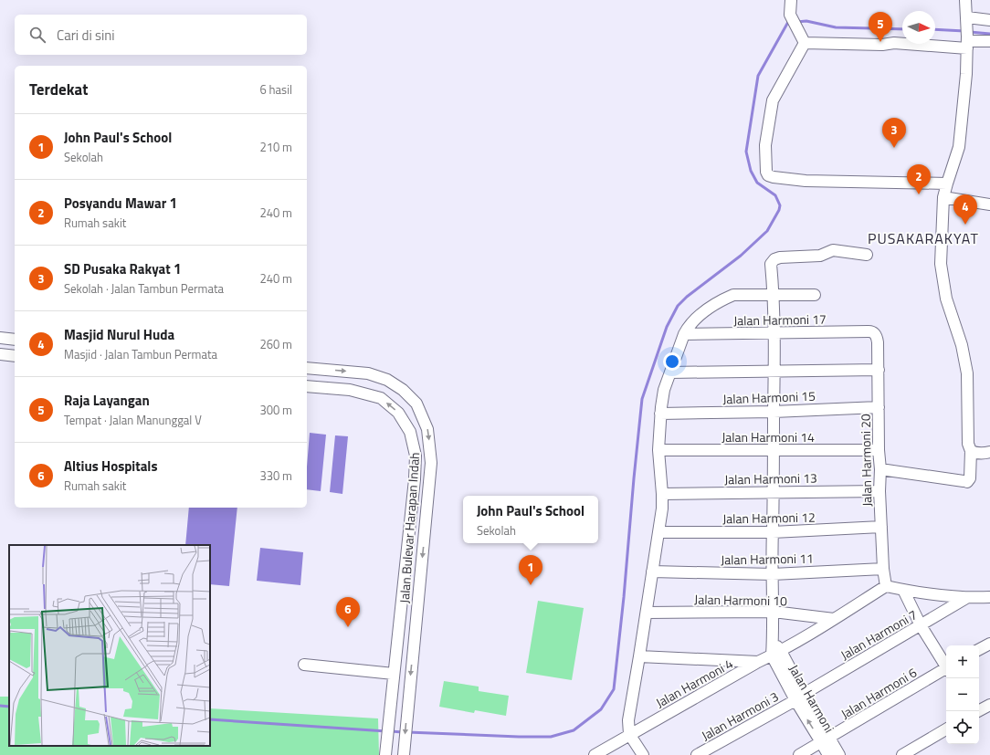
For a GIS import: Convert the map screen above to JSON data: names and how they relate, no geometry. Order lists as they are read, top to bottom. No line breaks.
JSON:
{"streets":{"street":["Jalan Harmoni 17","Jalan Harmoni 15","Jalan Harmoni 14","Jalan Harmoni 20","Jalan Harmoni 13","Jalan Harmoni 12","Jalan Bulevar Harapan Indah","Jalan Harmoni 11","Jalan Harmoni 10","Jalan Harmoni 7","Jalan Harmoni 4","Jalan Harmoni 6","Jalan Harmoni","Jalan Harmoni 3"]},"crossings":[["Jalan Harmoni 17","Jalan Harmoni 20"],["Jalan Harmoni 15","Jalan Harmoni 20"],["Jalan Harmoni 14","Jalan Harmoni 20"],["Jalan Harmoni 20","Jalan Harmoni 13"],["Jalan Harmoni 20","Jalan Harmoni 12"],["Jalan Harmoni 20","Jalan Harmoni 11"],["Jalan Harmoni 20","Jalan Harmoni 4"],["Jalan Harmoni 10","Jalan Harmoni 4"],["Jalan Harmoni 10","Jalan Harmoni"],["Jalan Harmoni 7","Jalan Harmoni"],["Jalan Harmoni 7","Jalan Harmoni 3"],["Jalan Harmoni 4","Jalan Harmoni"],["Jalan Harmoni 6","Jalan Harmoni"],["Jalan Harmoni","Jalan Harmoni 3"]],"districts":["PUSAKARAKYAT"],"north":"right","page":{"pins":["5","3","2","4","1","6"],"search":"Cari di sini","heading":["Terdekat","6 hasil"],"list":[{"mark":"1","name":"John Paul's School","note":"Sekolah","value":"210 m"},{"mark":"2","name":"Posyandu Mawar 1","note":"Rumah sakit","value":"240 m"},{"mark":"3","name":"SD Pusaka Rakyat 1","note":"Sekolah · Jalan Tambun Permata","value":"240 m"},{"mark":"4","name":"Masjid Nurul Huda","note":"Masjid · Jalan Tambun Permata","value":"260 m"},{"mark":"5","name":"Raja Layangan","note":"Tempat · Jalan Manunggal V","value":"300 m"},{"mark":"6","name":"Altius Hospitals","note":"Rumah sakit","value":"330 m"}],"popup":["John Paul's School","Sekolah"],"map_buttons":["+","−"]}}
